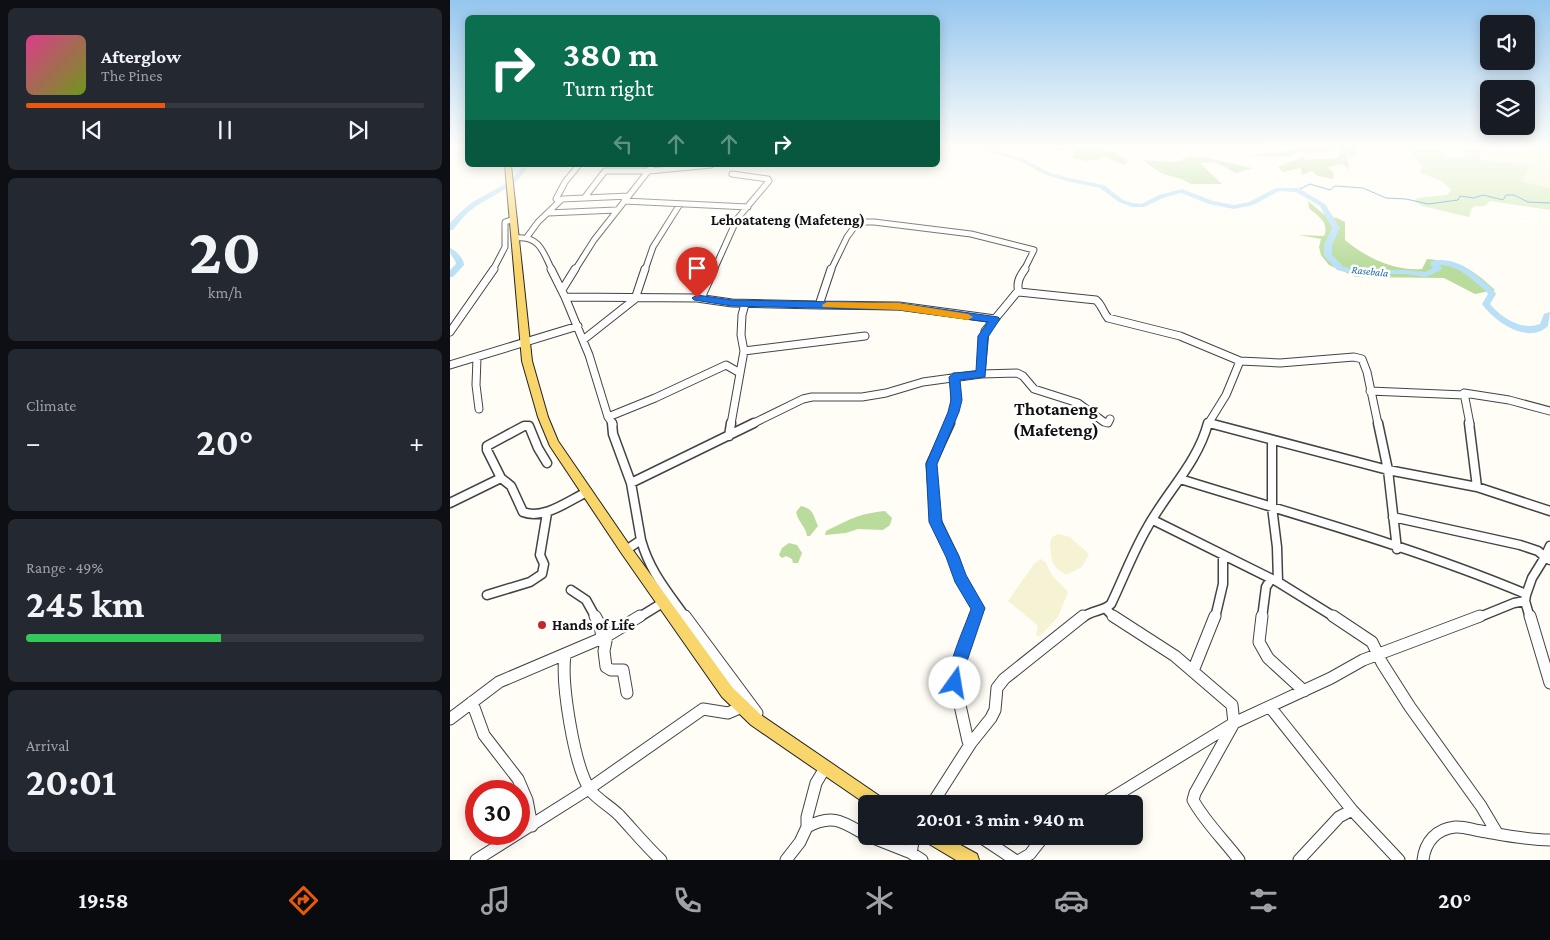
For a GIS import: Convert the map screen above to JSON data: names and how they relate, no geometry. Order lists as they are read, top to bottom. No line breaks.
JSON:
{"districts":["Lehoatateng (Mafeteng)","Thotaneng (Mafeteng)"],"water":["Rasebala"],"places":["Hands of Life"],"page":{"turn":["380 m","Turn right"],"song":["Afterglow","The Pines"],"tile":[["20","km/h"],"Climate",["Range · 49%","245 km"],["Arrival","20:01"]],"heat":["−","20°","+"],"limit":"30","trip":"20:01 · 3 min · 940 m","tabs":["19:58","20°"]}}
